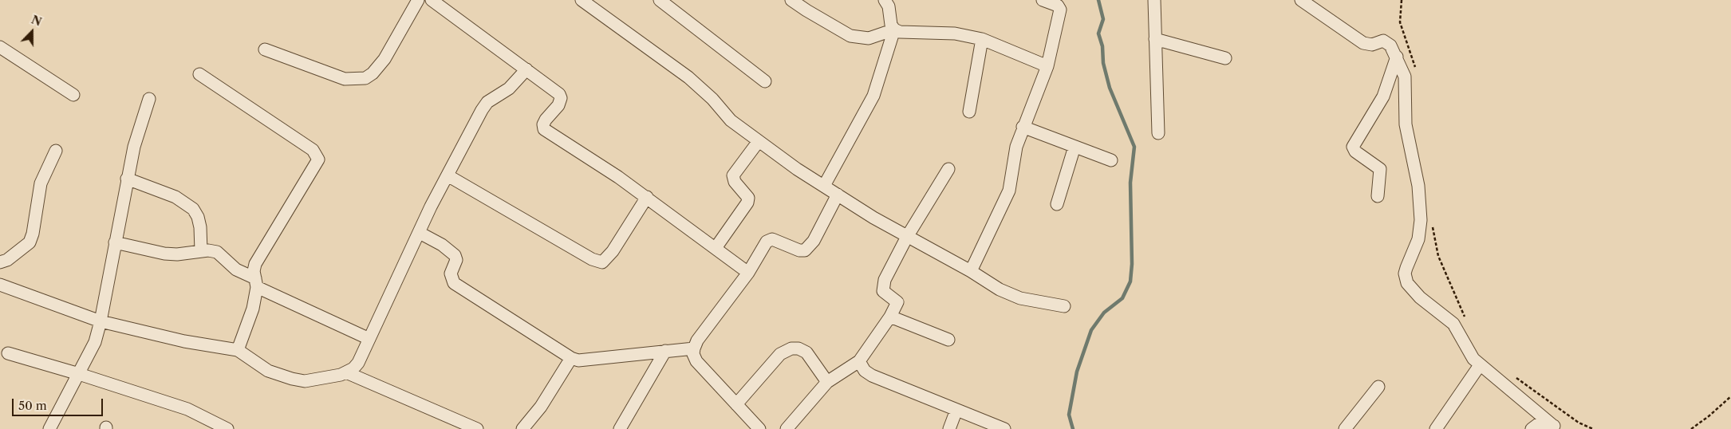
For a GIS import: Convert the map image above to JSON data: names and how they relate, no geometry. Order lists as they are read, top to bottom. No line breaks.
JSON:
{"scale_bar":"50 m","north":"top"}
